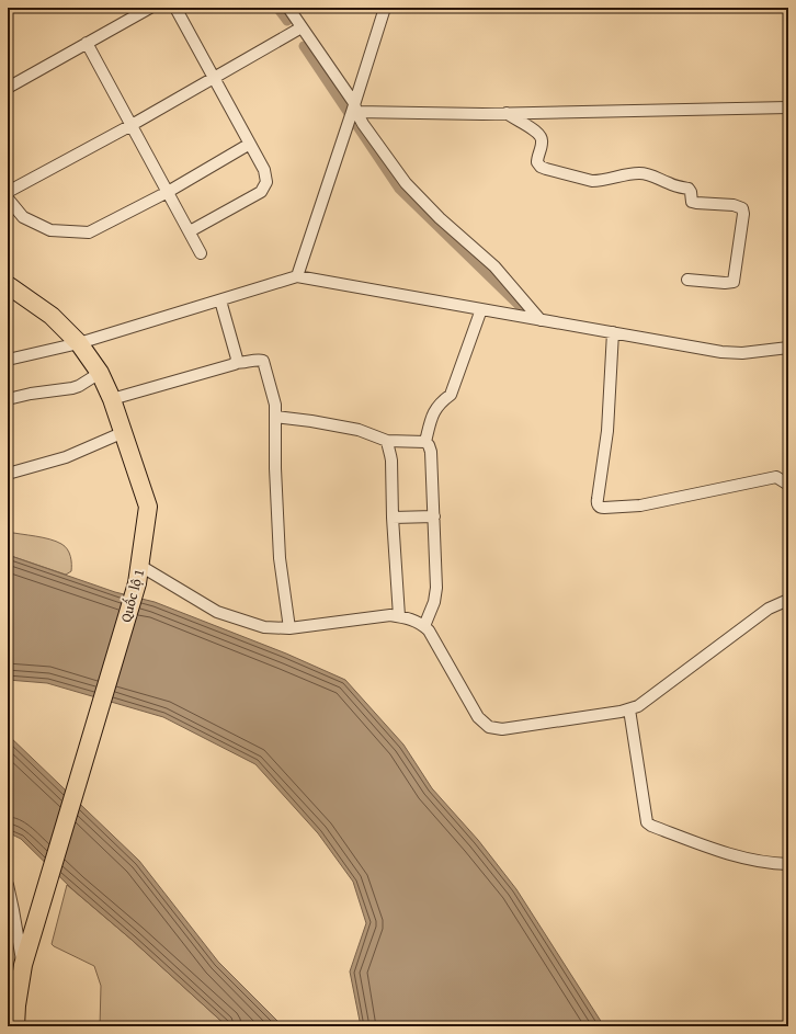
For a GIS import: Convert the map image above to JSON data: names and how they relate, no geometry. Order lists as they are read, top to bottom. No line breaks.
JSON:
{"streets":{"main road":["Quốc lộ 1"]}}
